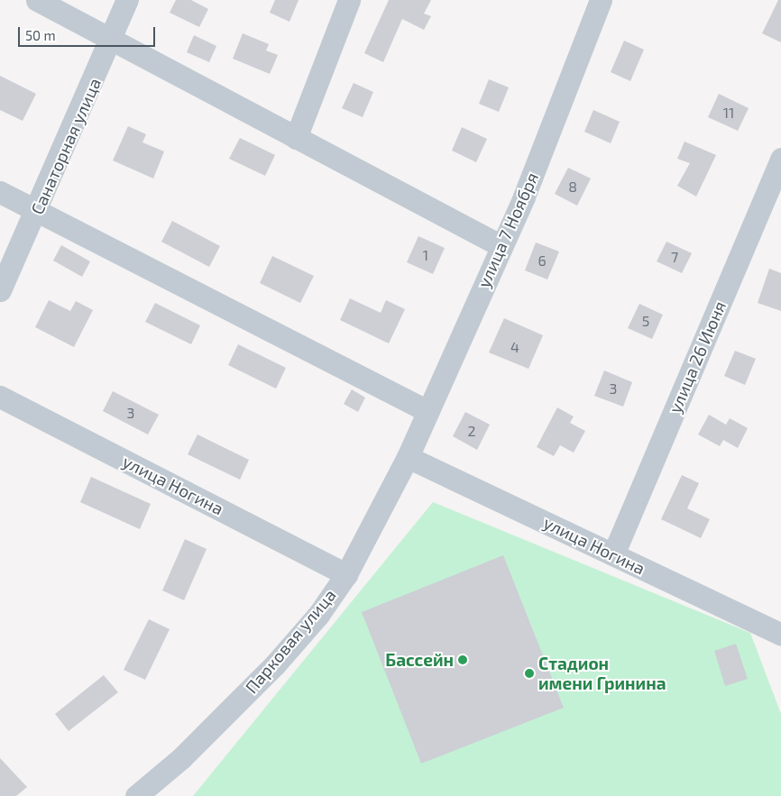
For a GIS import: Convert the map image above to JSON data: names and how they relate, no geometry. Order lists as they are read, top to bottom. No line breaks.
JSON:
{"streets":{"street":["Санаторная улица","улица 7 Ноября","улица 26 Июня","улица Ногина","Парковая улица"]},"crossings":[["улица 7 Ноября","улица Ногина"],["улица 7 Ноября","Парковая улица"],["улица 26 Июня","улица Ногина"],["улица Ногина","Парковая улица"]],"places":["Бассейн","Стадион имени Гринина"],"house_numbers":["11","8","1","7","6","5","4","3","3","2"],"scale_bar":"50 m"}
